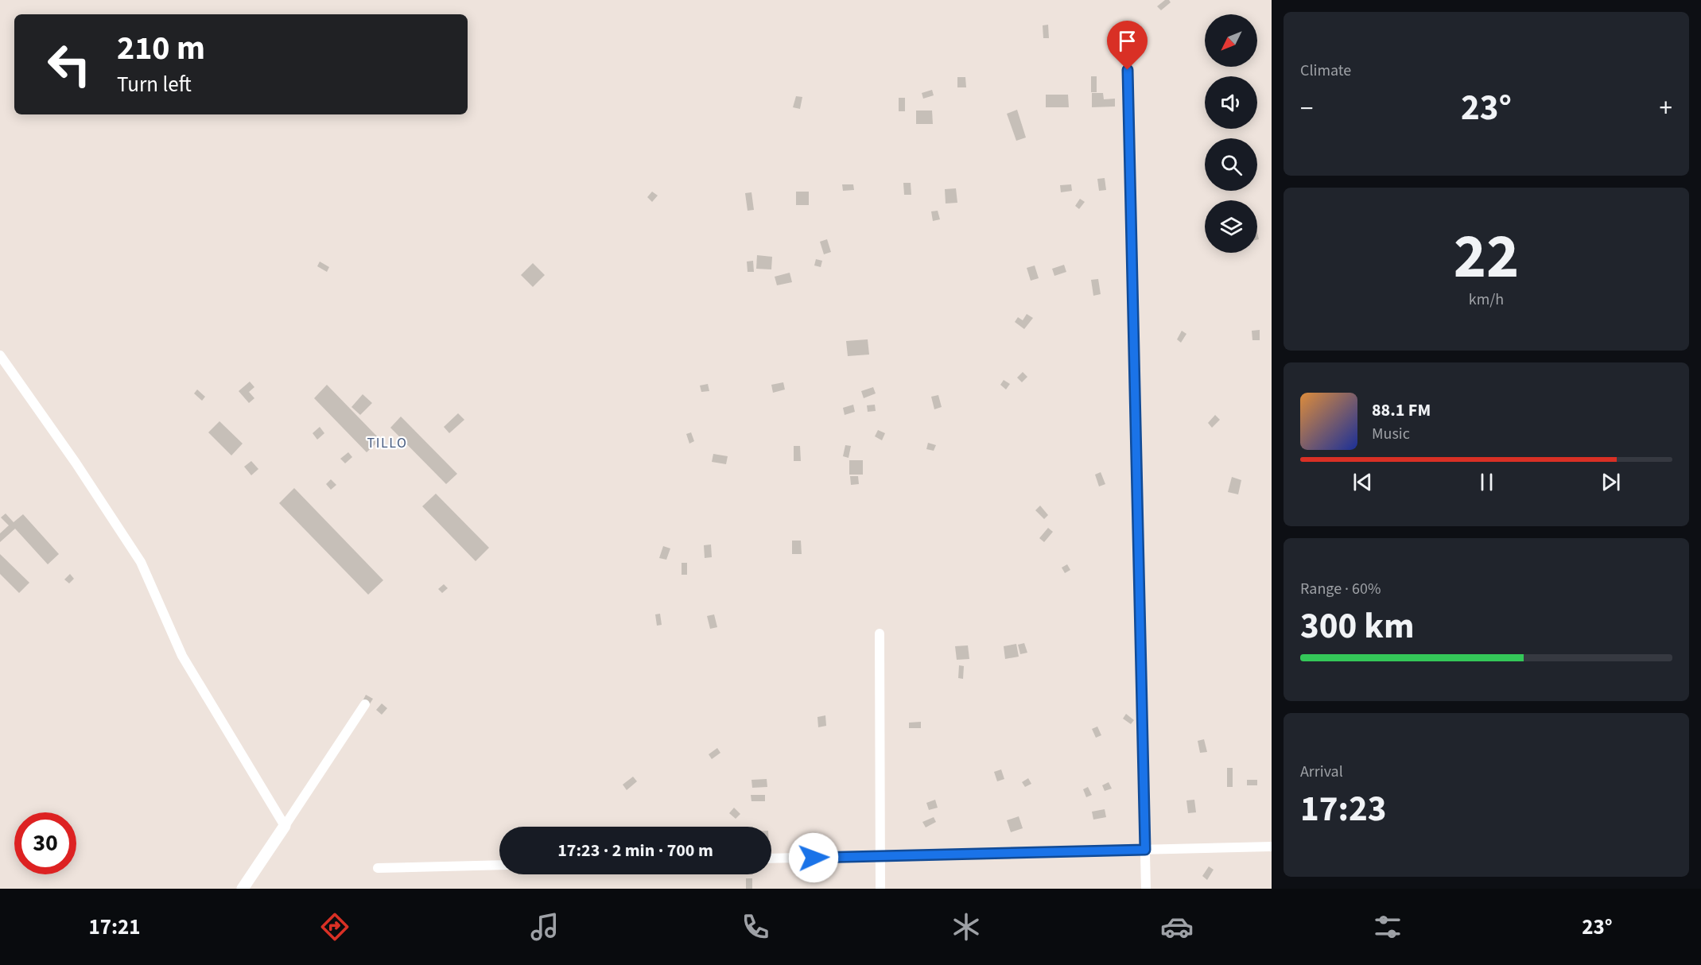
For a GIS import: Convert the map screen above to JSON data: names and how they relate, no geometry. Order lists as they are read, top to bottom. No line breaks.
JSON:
{"districts":["TILLO"],"north":"bottom left","page":{"tile":["Climate",["22","km/h"],["Range · 60%","300 km"],["Arrival","17:23"]],"turn":["210 m","Turn left"],"heat":["−","23°","+"],"song":["88.1 FM","Music"],"limit":"30","trip":"17:23 · 2 min · 700 m","tabs":["17:21","23°"]}}
